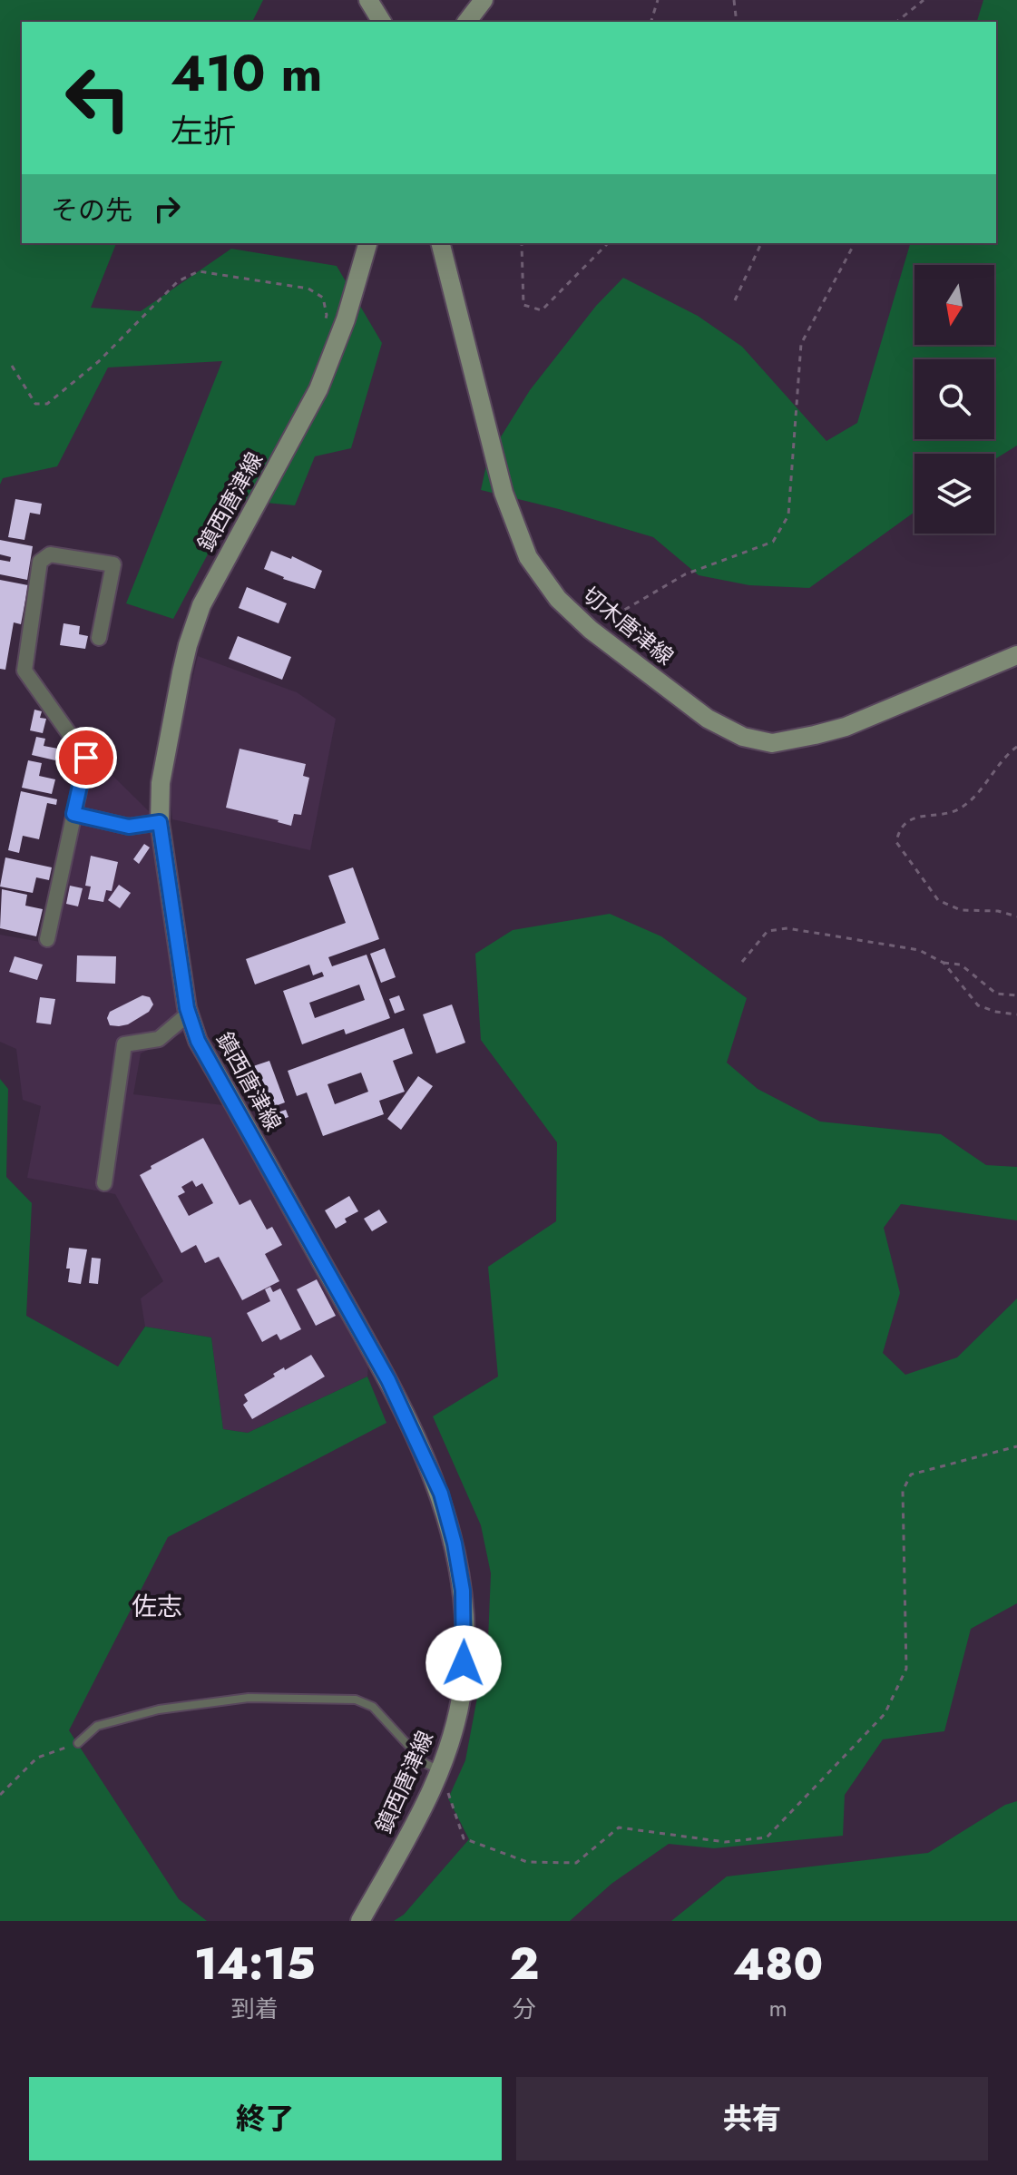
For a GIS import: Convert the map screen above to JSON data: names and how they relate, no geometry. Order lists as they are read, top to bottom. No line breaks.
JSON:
{"streets":{"main road":["鎮西唐津線","切木唐津線"]},"districts":["佐志"],"north":"bottom","page":{"turn":["410 m","左折"],"then":"その先","eta":["14:15","到着","2","分","480","m"],"buttons":["終了","共有"]}}
